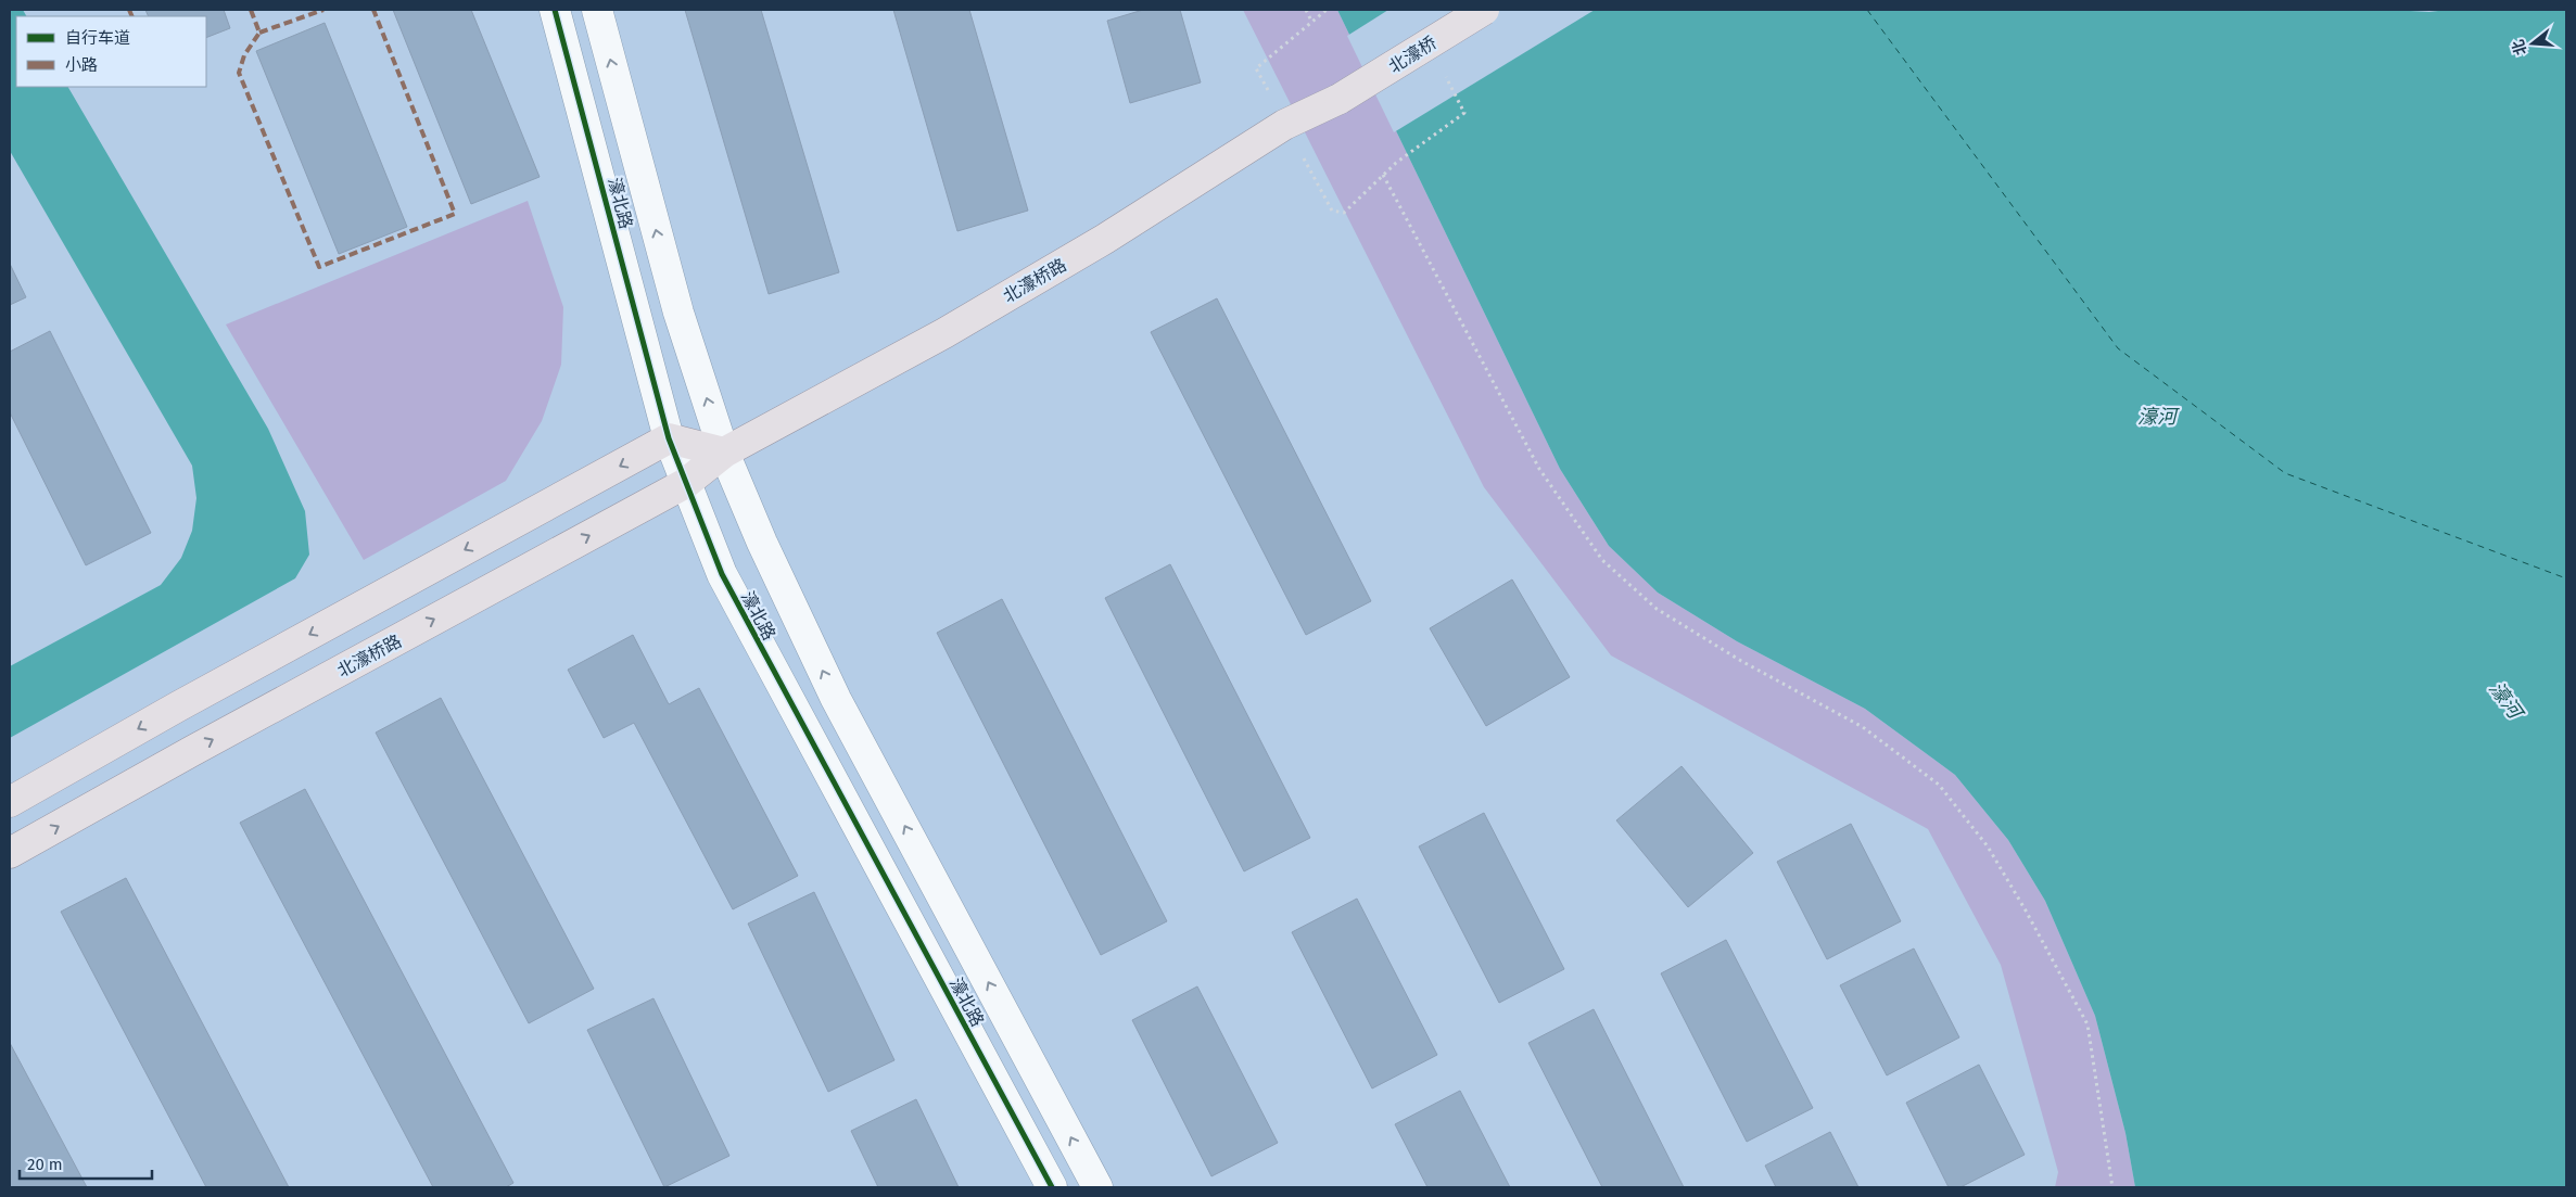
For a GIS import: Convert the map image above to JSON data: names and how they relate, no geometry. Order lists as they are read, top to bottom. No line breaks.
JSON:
{"streets":{"main road":["北濠桥","北濠桥路"],"street":["濠北路"]},"crossings":[["北濠桥","北濠桥路"],["濠北路","北濠桥路"]],"water":["濠河"],"legend":["自行车道","小路"],"scale_bar":"20 m","north":"left"}
